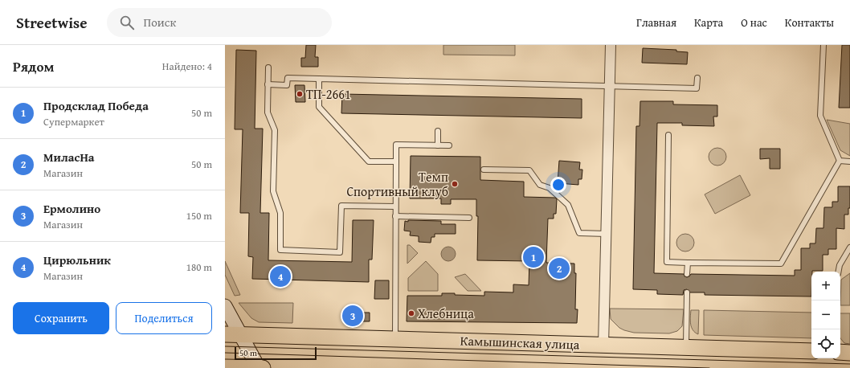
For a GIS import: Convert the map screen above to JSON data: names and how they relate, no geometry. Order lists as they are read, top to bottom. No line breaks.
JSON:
{"streets":{"main road":["Камышинская улица"]},"places":["ТП-2661","Темп Спортивный клуб","Хлебница"],"scale_bar":"50 m","page":{"header":"Streetwise","search":"Поиск","nav":["Главная","Карта","О нас","Контакты"],"heading":["Рядом","Найдено: 4"],"list":[{"mark":"1","name":"Продсклад Победа","note":"Супермаркет","value":"50 m"},{"mark":"2","name":"МиласНа","note":"Магазин","value":"50 m"},{"mark":"3","name":"Ермолино","note":"Магазин","value":"150 m"},{"mark":"4","name":"Цирюльник","note":"Магазин","value":"180 m"}],"pins":["1","2","4","3"],"map_buttons":["+","−"],"buttons":["Сохранить","Поделиться"],"scale":"50 m"}}
